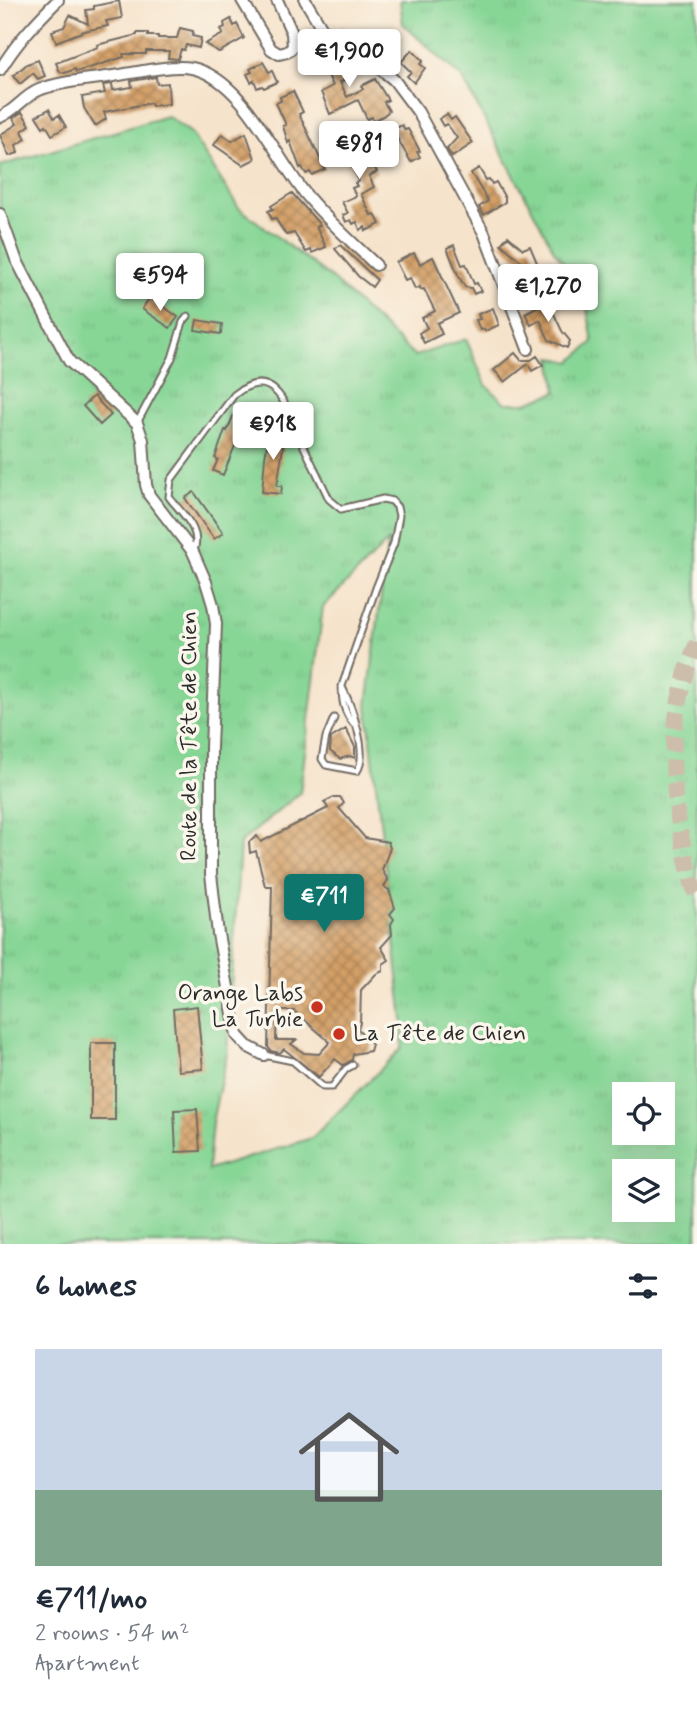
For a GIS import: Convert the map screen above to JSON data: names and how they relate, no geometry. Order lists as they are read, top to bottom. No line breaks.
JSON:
{"streets":{"street":["Route de la Tête de Chien"]},"places":["Orange Labs La Turbie","La Tête de Chien"],"page":{"price":["€1,900","€981","€594","€1,270","€918","€711"],"heading":"6 homes","list":[{"name":"€711/mo","note":"2 rooms · 54 m² · Apartment"}]}}
